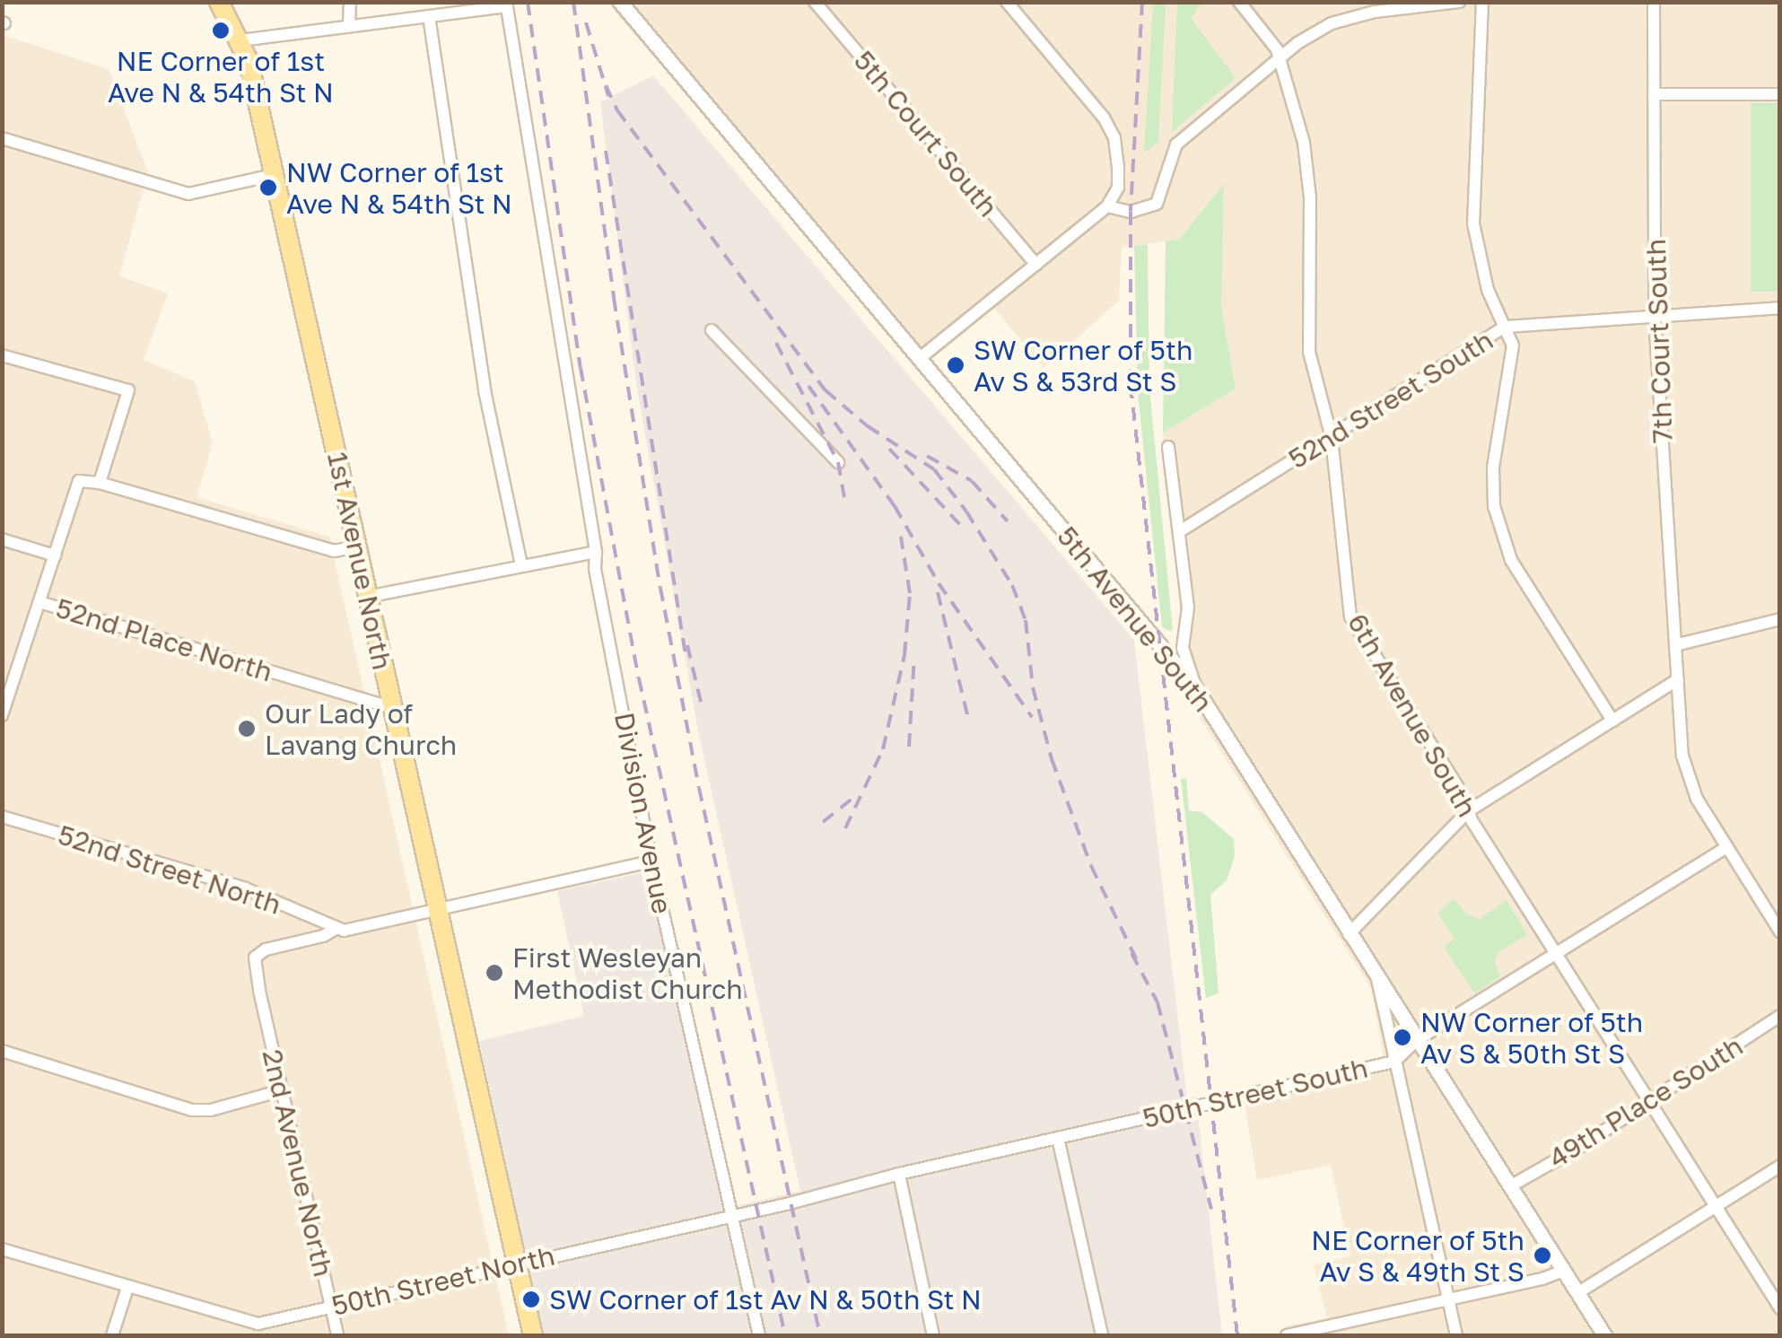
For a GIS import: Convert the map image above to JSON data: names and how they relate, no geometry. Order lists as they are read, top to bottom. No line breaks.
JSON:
{"streets":{"main road":["1st Avenue North"],"street":["5th Court South","7th Court South","52nd Street South","5th Avenue South","52nd Place North","6th Avenue South","Division Avenue","52nd Street North","50th Street South","49th Place South","2nd Avenue North","50th Street North"]},"crossings":[["7th Court South","52nd Street South"],["7th Court South","50th Street South"],["52nd Street South","6th Avenue South"],["1st Avenue North","52nd Place North"],["1st Avenue North","52nd Street North"],["1st Avenue North","50th Street North"],["5th Avenue South","50th Street South"],["5th Avenue South","49th Place South"],["6th Avenue South","50th Street South"],["6th Avenue South","49th Place South"],["Division Avenue","52nd Street North"],["Division Avenue","50th Street South"],["Division Avenue","50th Street North"],["52nd Street North","2nd Avenue North"],["50th Street South","50th Street North"],["2nd Avenue North","50th Street North"]],"places":["NE Corner of 1st Ave N & 54th St N","NW Corner of 1st Ave N & 54th St N","SW Corner of 5th Av S & 53rd St S","Our Lady of Lavang Church","First Wesleyan Methodist Church","NW Corner of 5th Av S & 50th St S","NE Corner of 5th Av S & 49th St S","SW Corner of 1st Av N & 50th St N"]}
